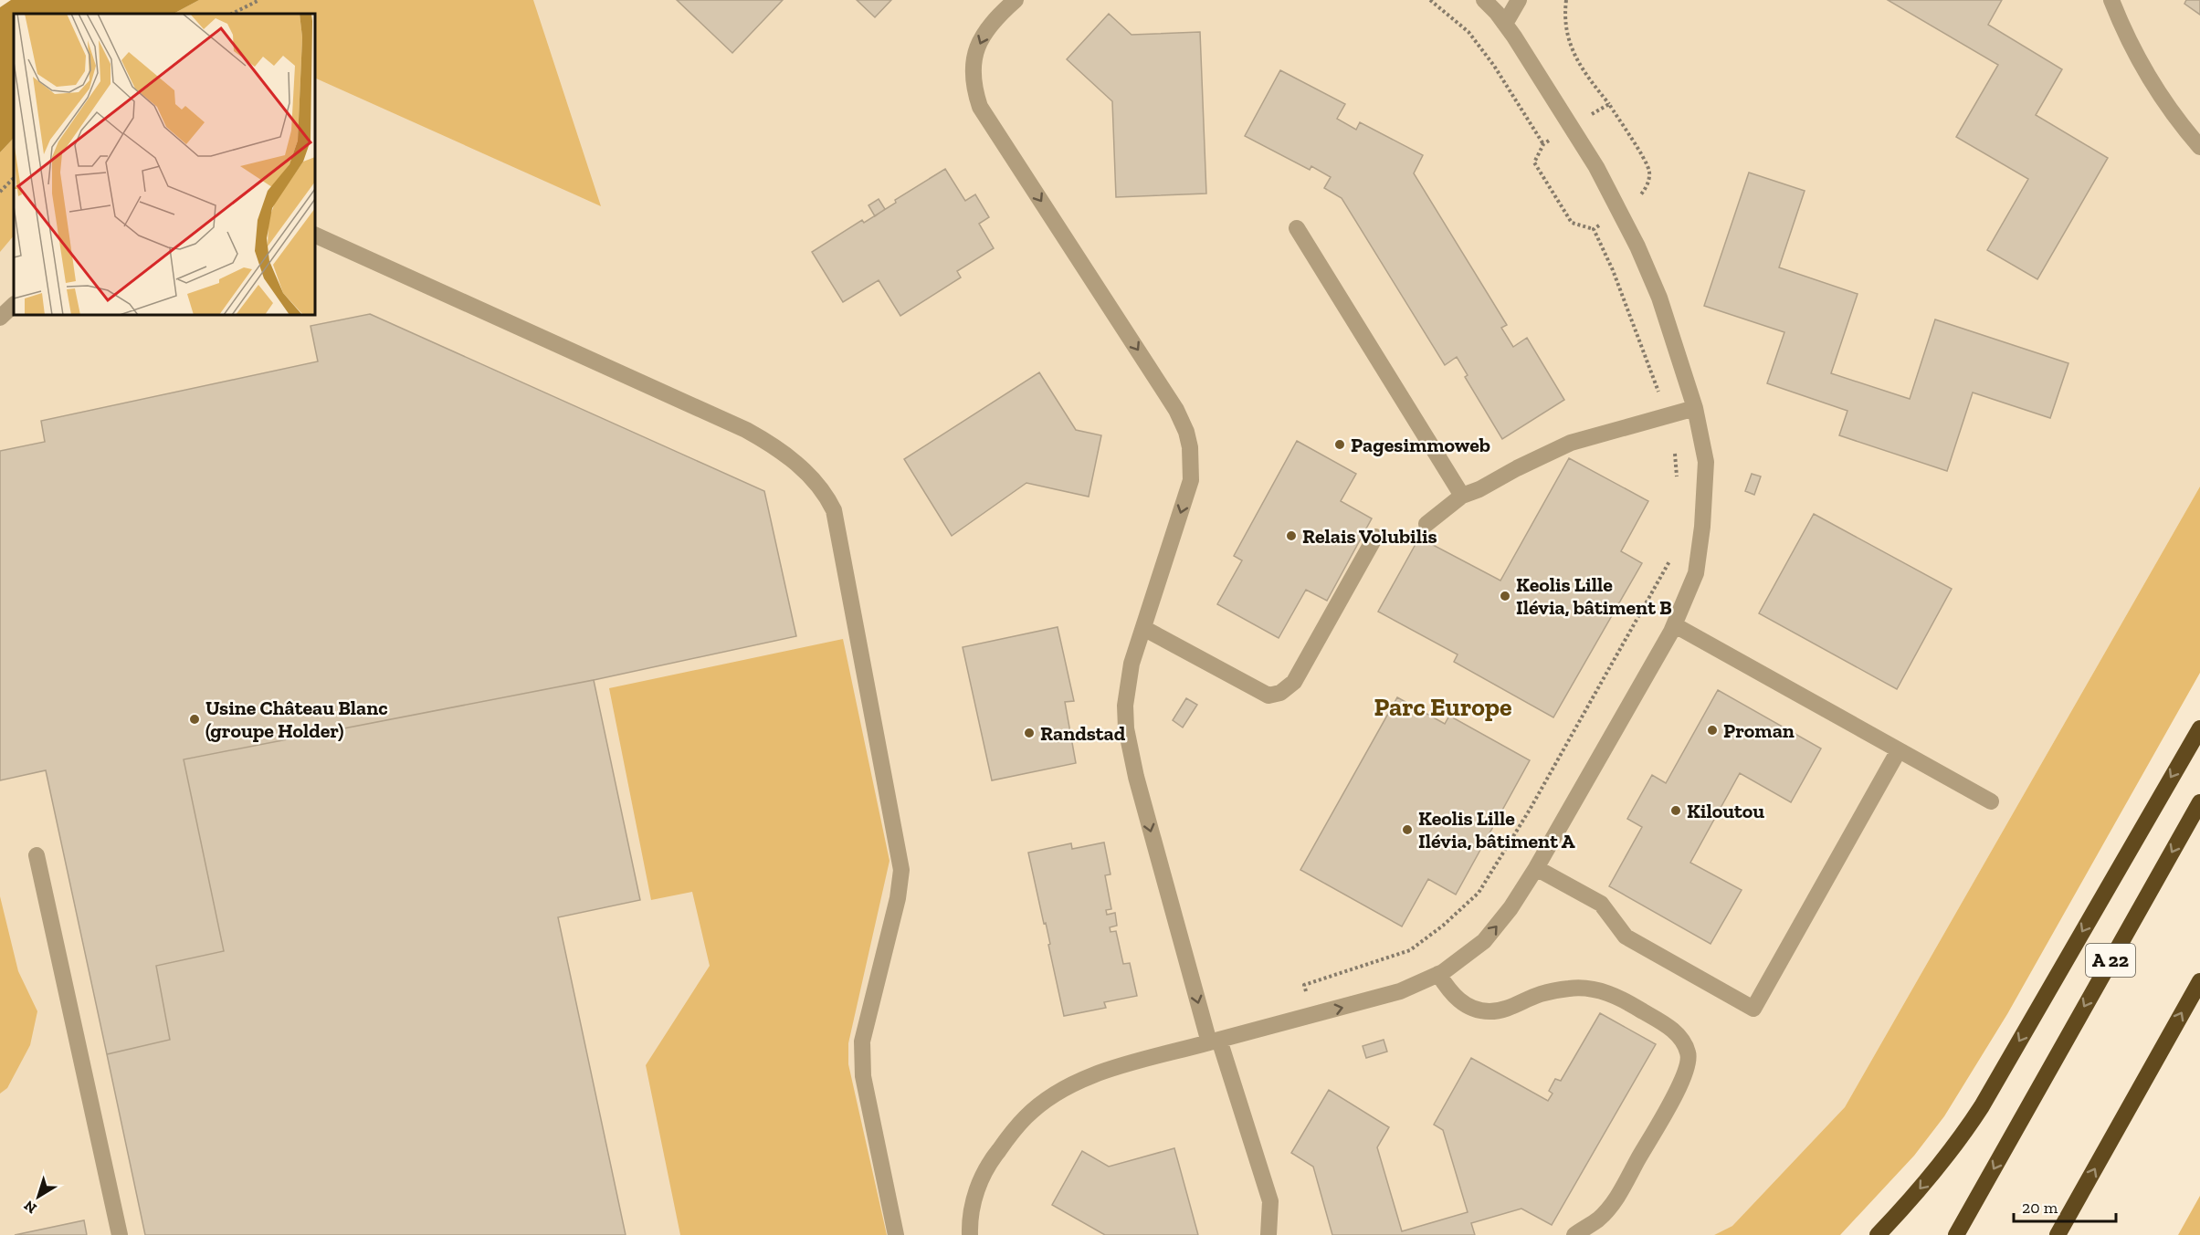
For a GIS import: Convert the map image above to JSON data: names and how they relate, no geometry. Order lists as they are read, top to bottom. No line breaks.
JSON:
{"streets":{"highway":["A 22"]},"districts":["Parc Europe"],"places":["Pagesimmoweb","Relais Volubilis","Keolis Lille Ilévia, bâtiment B","Usine Château Blanc (groupe Holder)","Proman","Randstad","Kiloutou","Keolis Lille Ilévia, bâtiment A"],"scale_bar":"20 m","north":"bottom left"}
